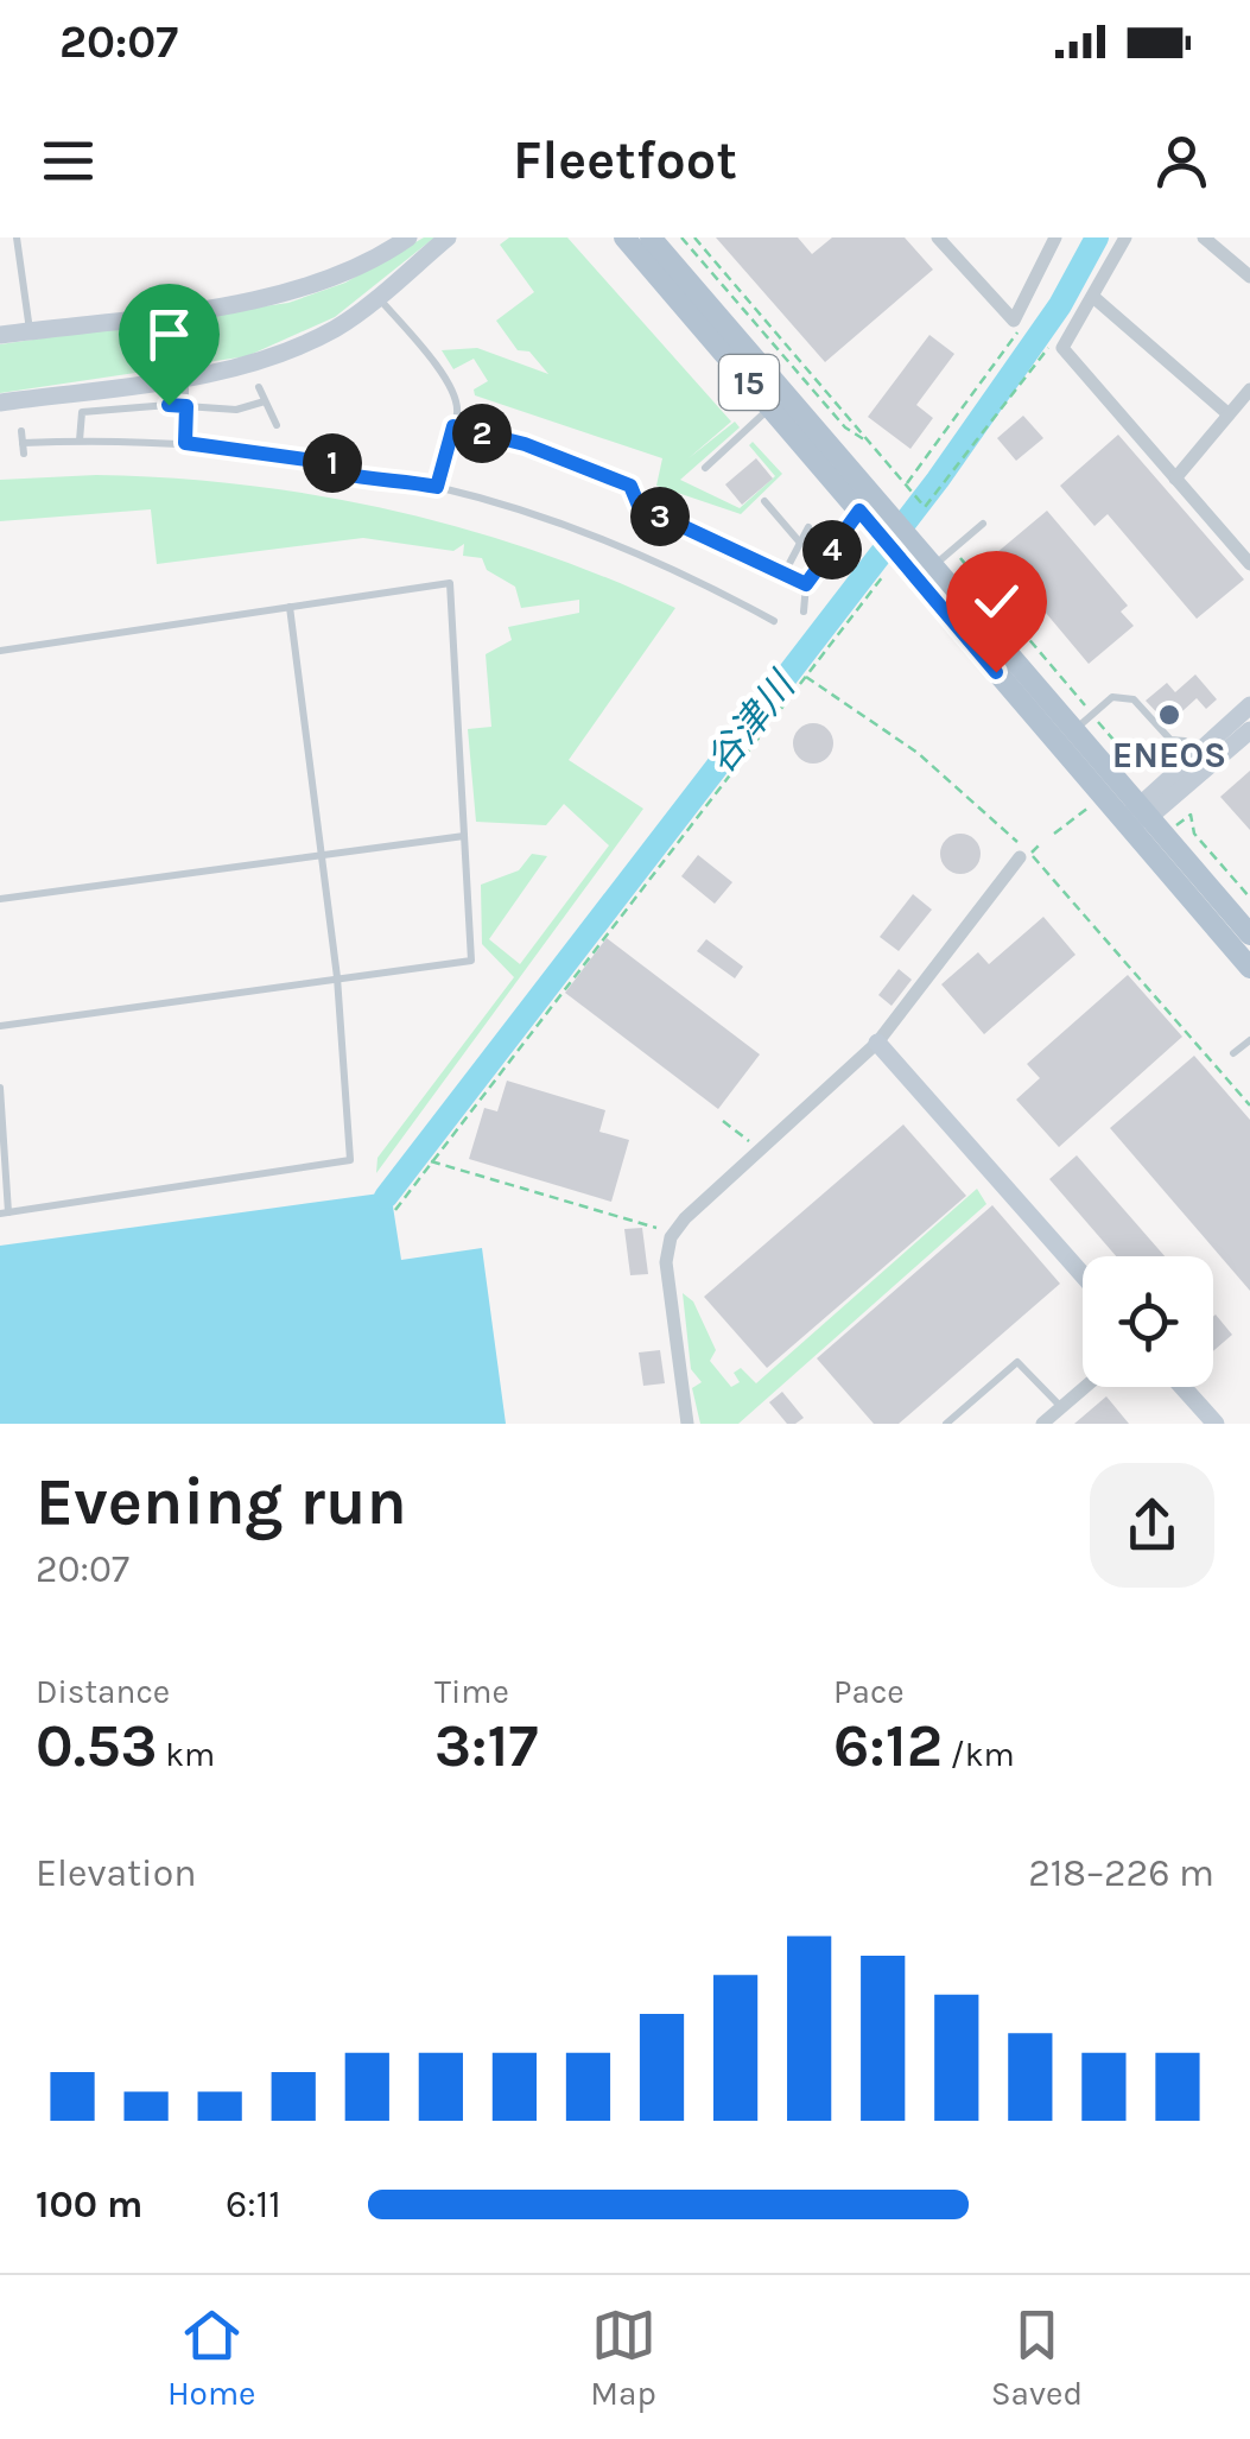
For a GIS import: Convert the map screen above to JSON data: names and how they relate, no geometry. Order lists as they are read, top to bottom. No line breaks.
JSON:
{"streets":{"main road":["15"]},"water":["谷津川"],"places":["ENEOS"],"page":{"status":"20:07","header":"Fleetfoot","pins":["2","1","3","4"],"heading":["Evening run","20:07"],"stats":[["Distance","0.53 km"],["Time","3:17"],["Pace","6:12 /km"]],"chart":["Elevation","218–226 m"],"list":[{"name":"100 m","note":"6:11"}],"tabs":["Home","Map","Saved"]}}
